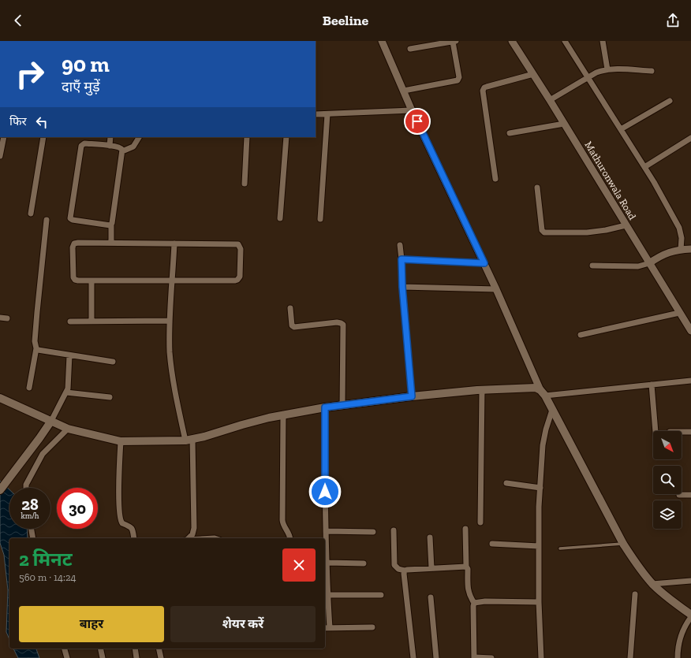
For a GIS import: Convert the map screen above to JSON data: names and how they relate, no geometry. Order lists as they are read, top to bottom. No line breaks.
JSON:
{"streets":{"street":["Mathuronwala Road"]},"north":"bottom right","page":{"header":"Beeline","turn":["90 m","दाएँ मुड़ें"],"then":"फिर","speed":"28 km/h","limit":"30","heading":["2 मिनट","560 m · 14:24"],"buttons":["बाहर","शेयर करें"]}}
